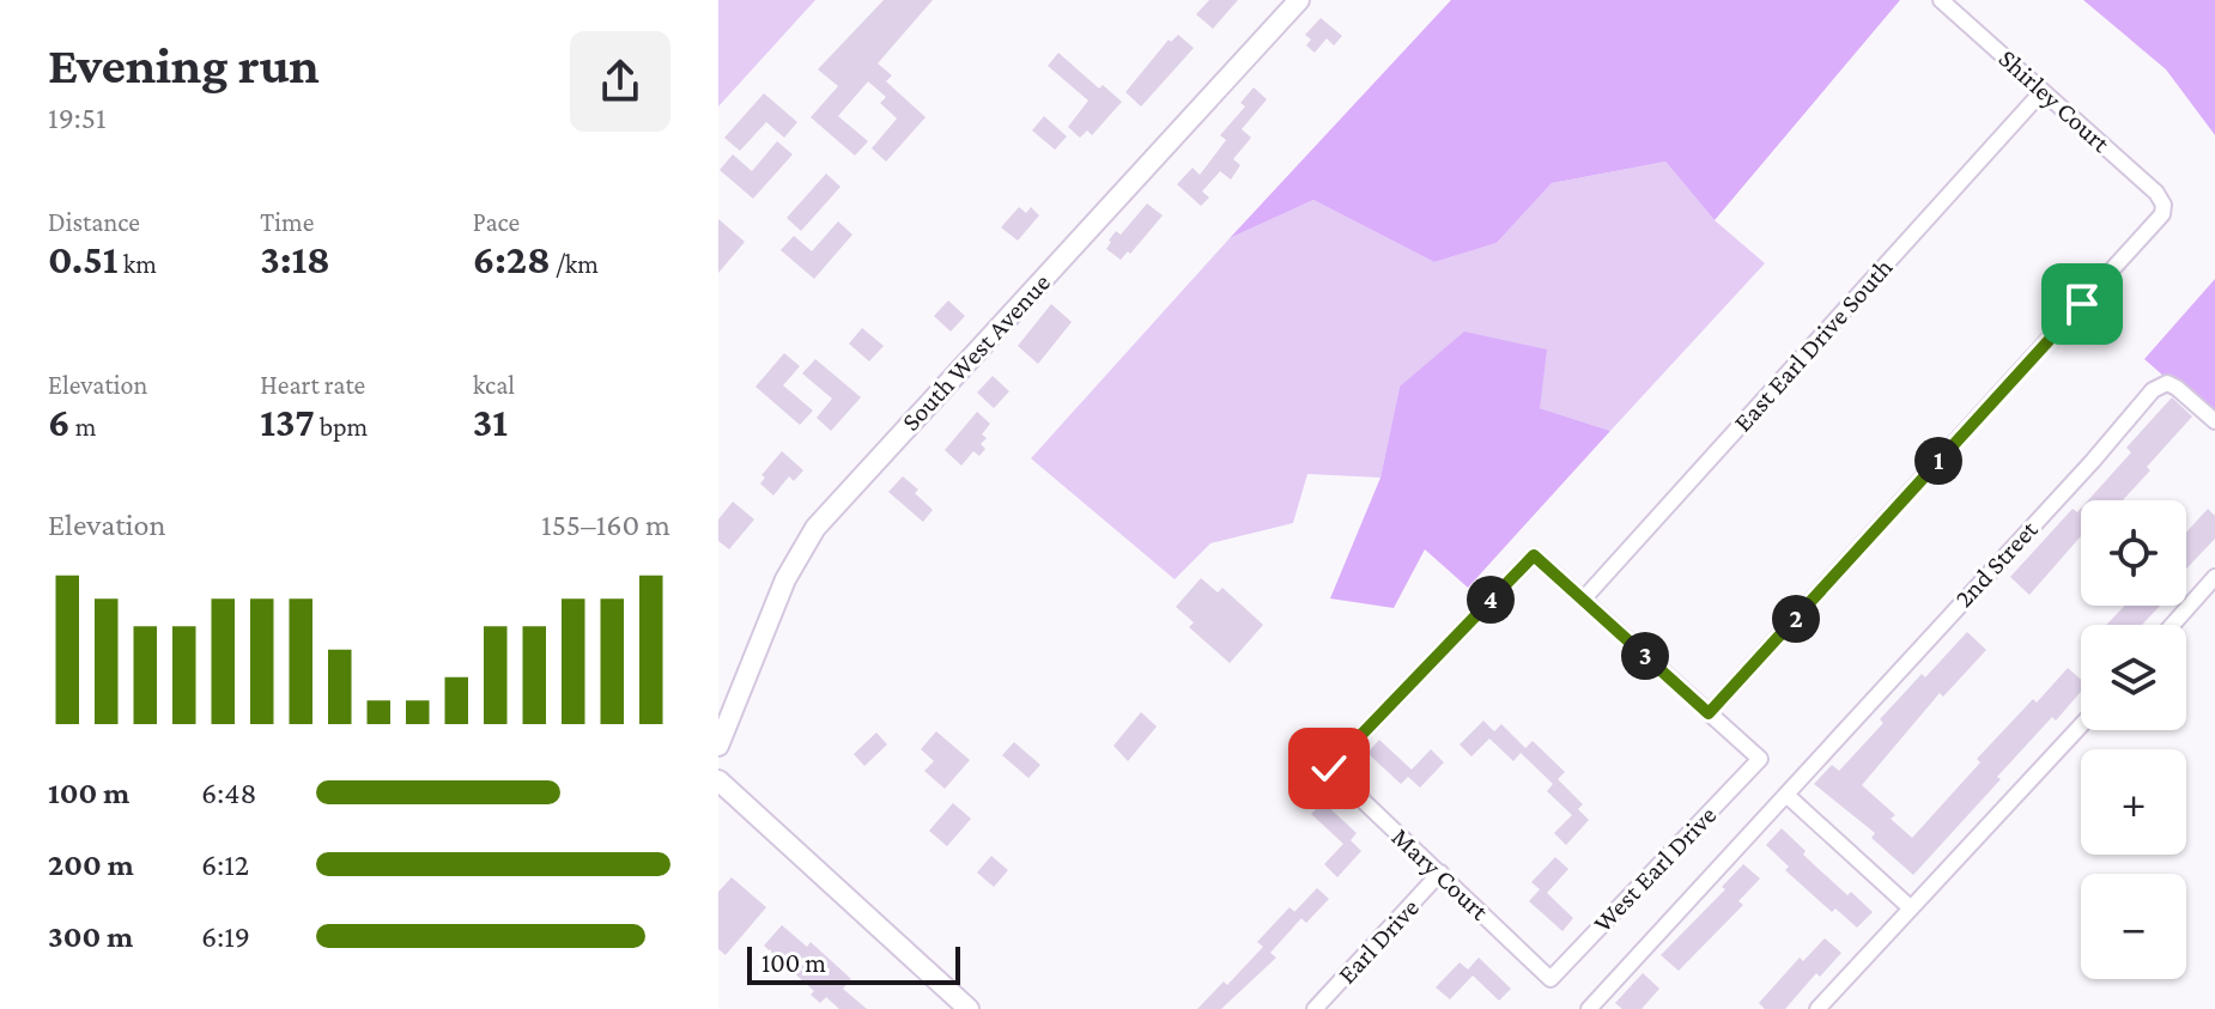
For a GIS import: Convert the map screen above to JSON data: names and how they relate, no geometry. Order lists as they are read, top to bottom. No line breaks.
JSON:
{"streets":{"street":["Shirley Court","East Earl Drive South","South West Avenue","2nd Street","West Earl Drive","Mary Court","Earl Drive"]},"crossings":[["Shirley Court","East Earl Drive South"],["Shirley Court","West Earl Drive"],["East Earl Drive South","Mary Court"],["West Earl Drive","Mary Court"],["Mary Court","Earl Drive"]],"scale_bar":"100 m","page":{"heading":["Evening run","19:51"],"stats":[["Distance","0.51 km"],["Time","3:18"],["Pace","6:28 /km"],["Elevation","6 m"],["Heart rate","137 bpm"],["kcal","31"]],"pins":["1","4","2","3"],"chart":["Elevation","155–160 m"],"map_buttons":["+","−"],"list":[{"name":"100 m","note":"6:48"},{"name":"200 m","note":"6:12"},{"name":"300 m","note":"6:19"}],"scale":"100 m"}}
